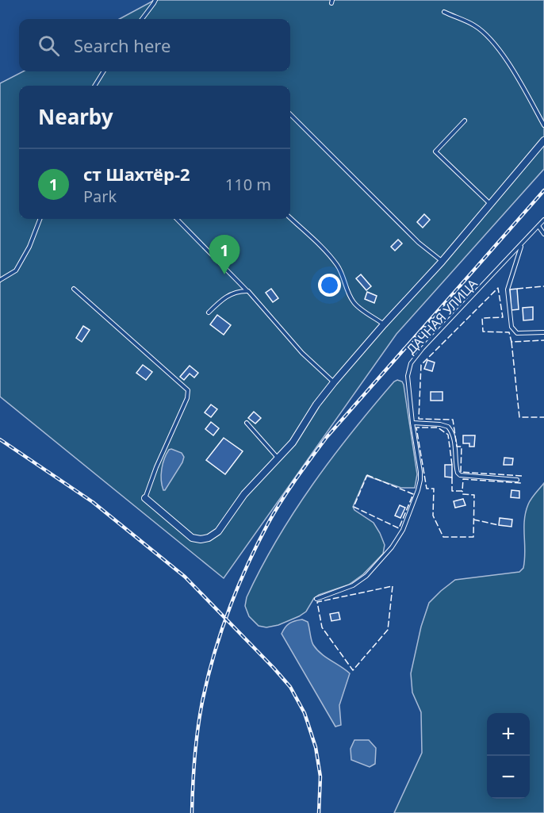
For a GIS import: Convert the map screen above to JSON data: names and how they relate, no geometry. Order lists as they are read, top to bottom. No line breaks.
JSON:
{"streets":{"lane":["ДАЧНАЯ УЛИЦА"]},"page":{"search":"Search here","heading":"Nearby","list":[{"mark":"1","name":"ст Шахтёр-2","note":"Park","value":"110 m"}],"pins":"1","map_buttons":["+","−"]}}
